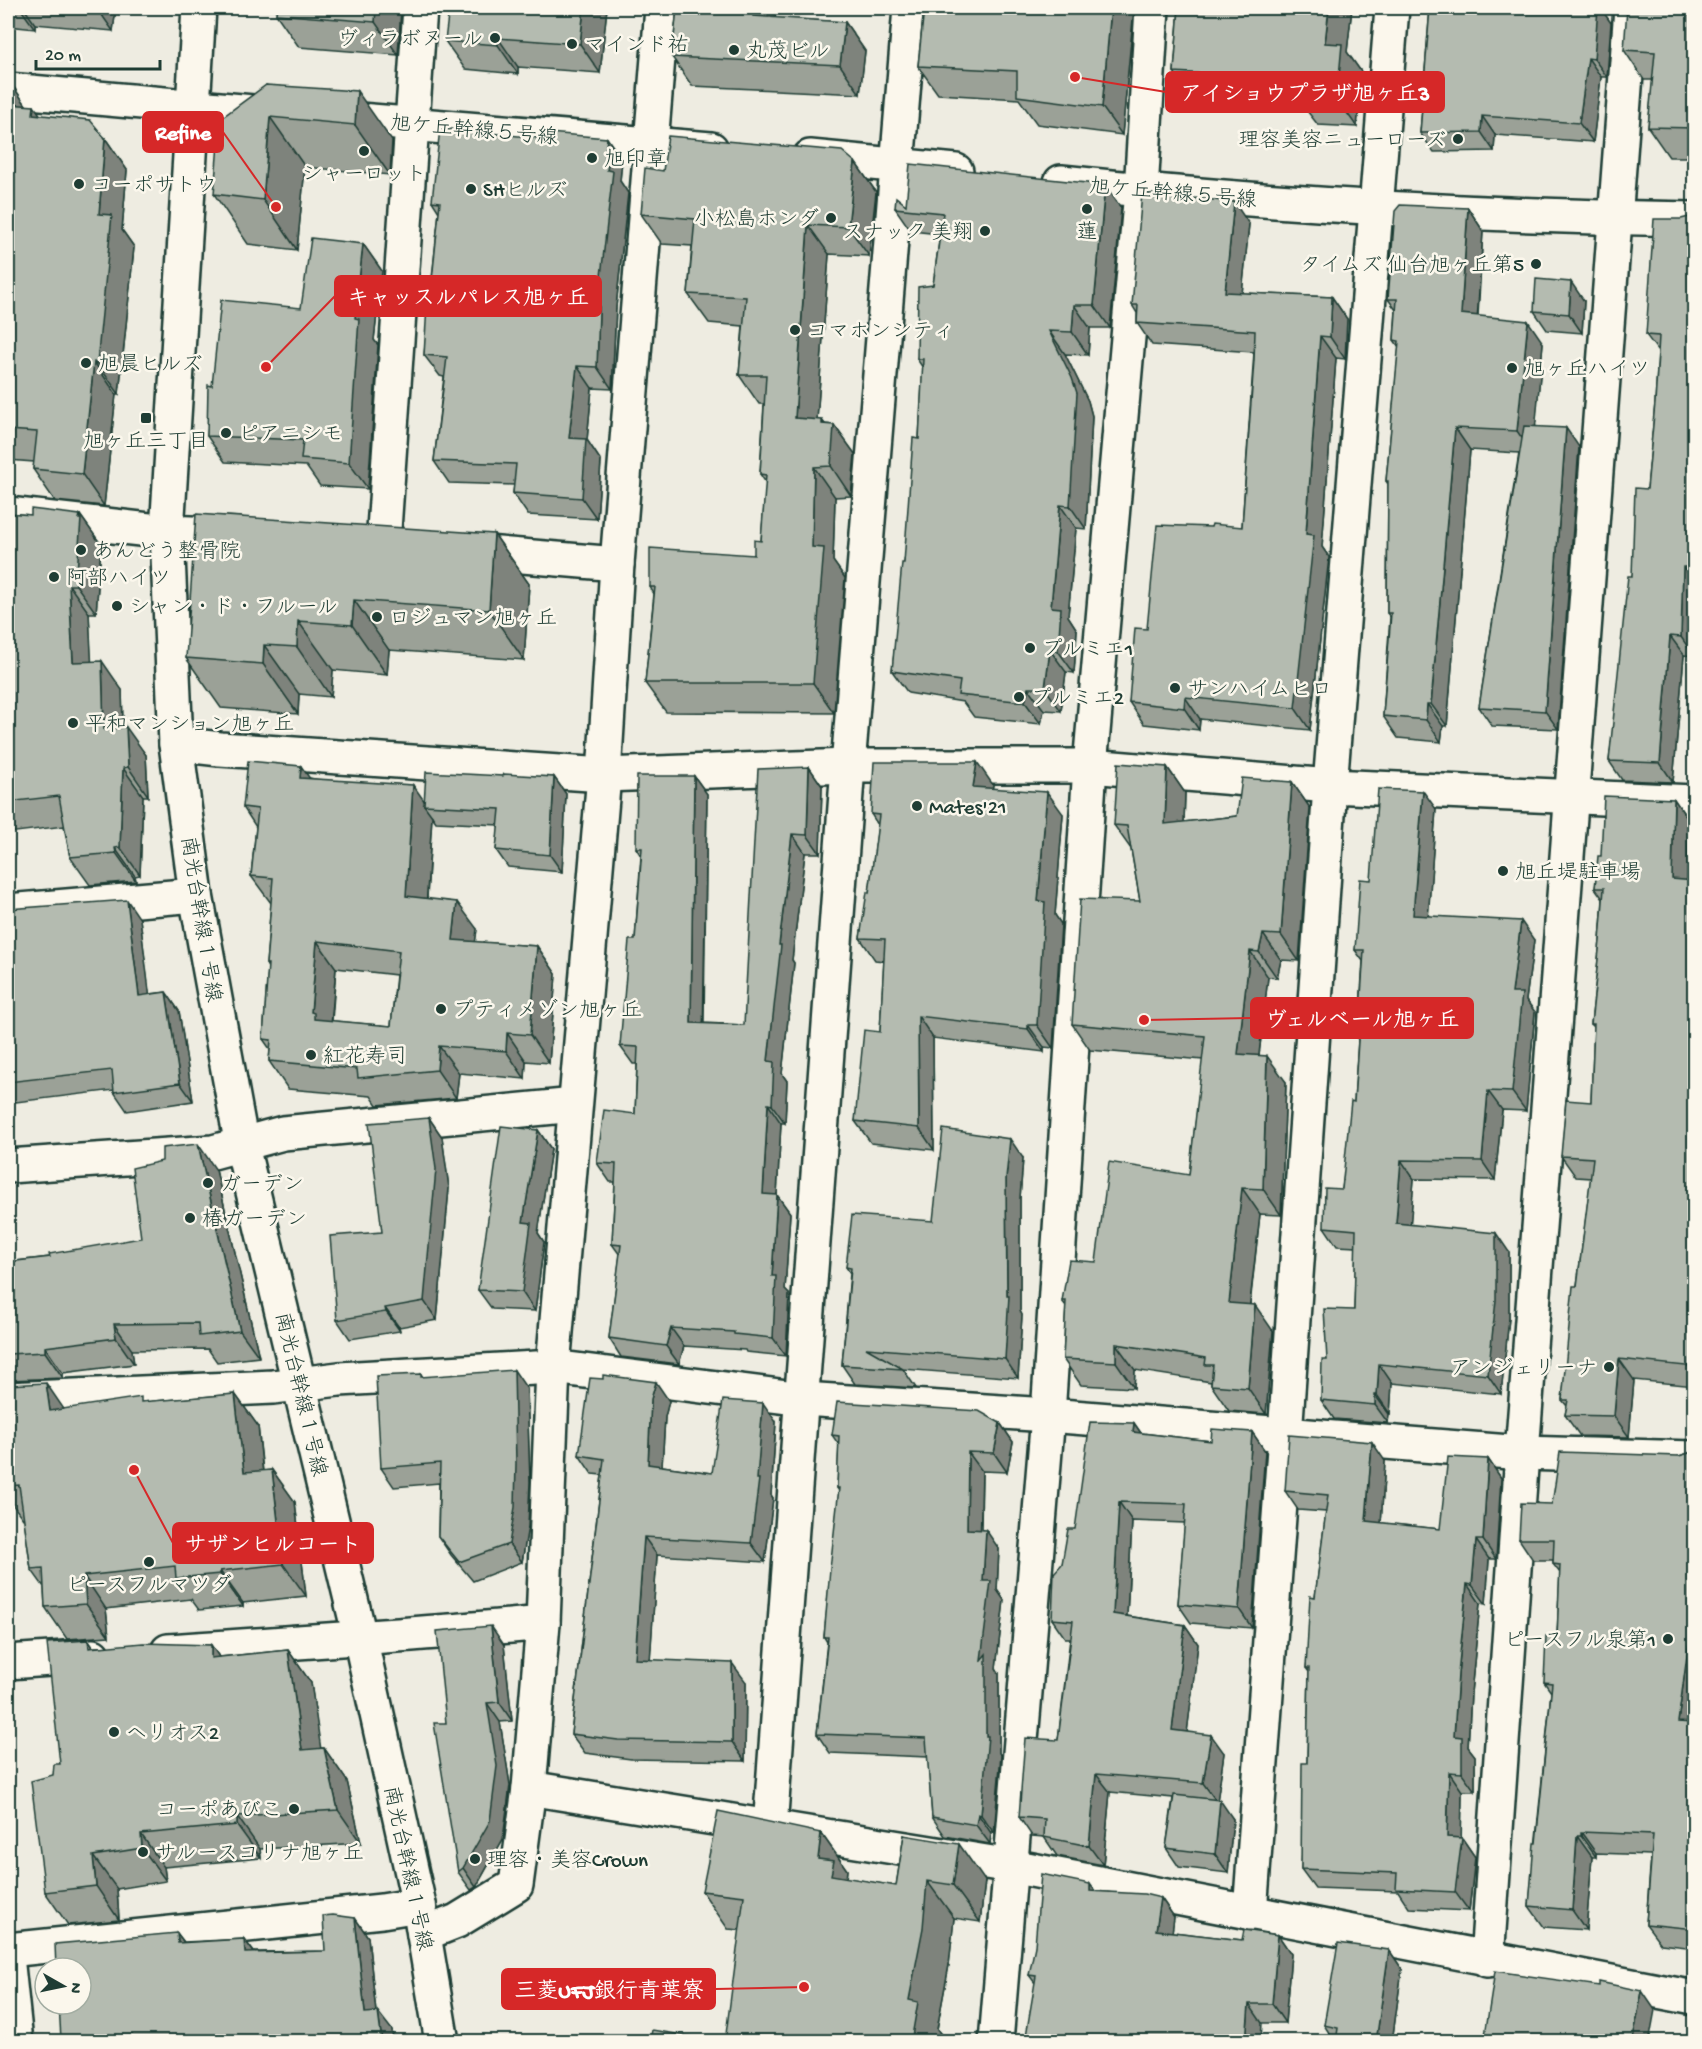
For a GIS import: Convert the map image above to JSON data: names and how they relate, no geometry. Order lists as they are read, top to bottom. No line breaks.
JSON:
{"streets":{"street":["旭ケ丘幹線５号線","南光台幹線１号線"]},"crossings":[["旭ケ丘幹線５号線","南光台幹線１号線"]],"places":{"other":["ヴィラボヌール","マインド祐","丸茂ビル","アイショウプラザ旭ヶ丘3","理容美容ニューローズ","シャーロット","旭印章","コーポサトウ","SHヒルズ","Refine","蓮","小松島ホンダ","スナック 美翔","タイムズ 仙台旭ヶ丘第5","コマホンシティ","旭晨ヒルズ","キャッスルパレス旭ヶ丘","旭ヶ丘ハイツ","ピアニシモ","あんどう整骨院","阿部ハイツ","シャン・ド・フルール","ロジュマン旭ヶ丘","プルミエ1","サンハイムヒロ","プルミエ2","平和マンション旭ヶ丘","Mates'21","旭丘堤駐車場","プティメゾン旭ヶ丘","ヴェルベール旭ヶ丘","紅花寿司","ガーデン","椿ガーデン","アンジェリーナ","サザンヒルコート","ピースフルマツダ","ピースフル泉第1","ヘリオス2","コーポあびこ","サルースコリナ旭ヶ丘","理容・美容Crown","三菱UFJ銀行青葉寮"],"transit":["旭ヶ丘三丁目"]},"scale_bar":"20 m","north":"right"}
